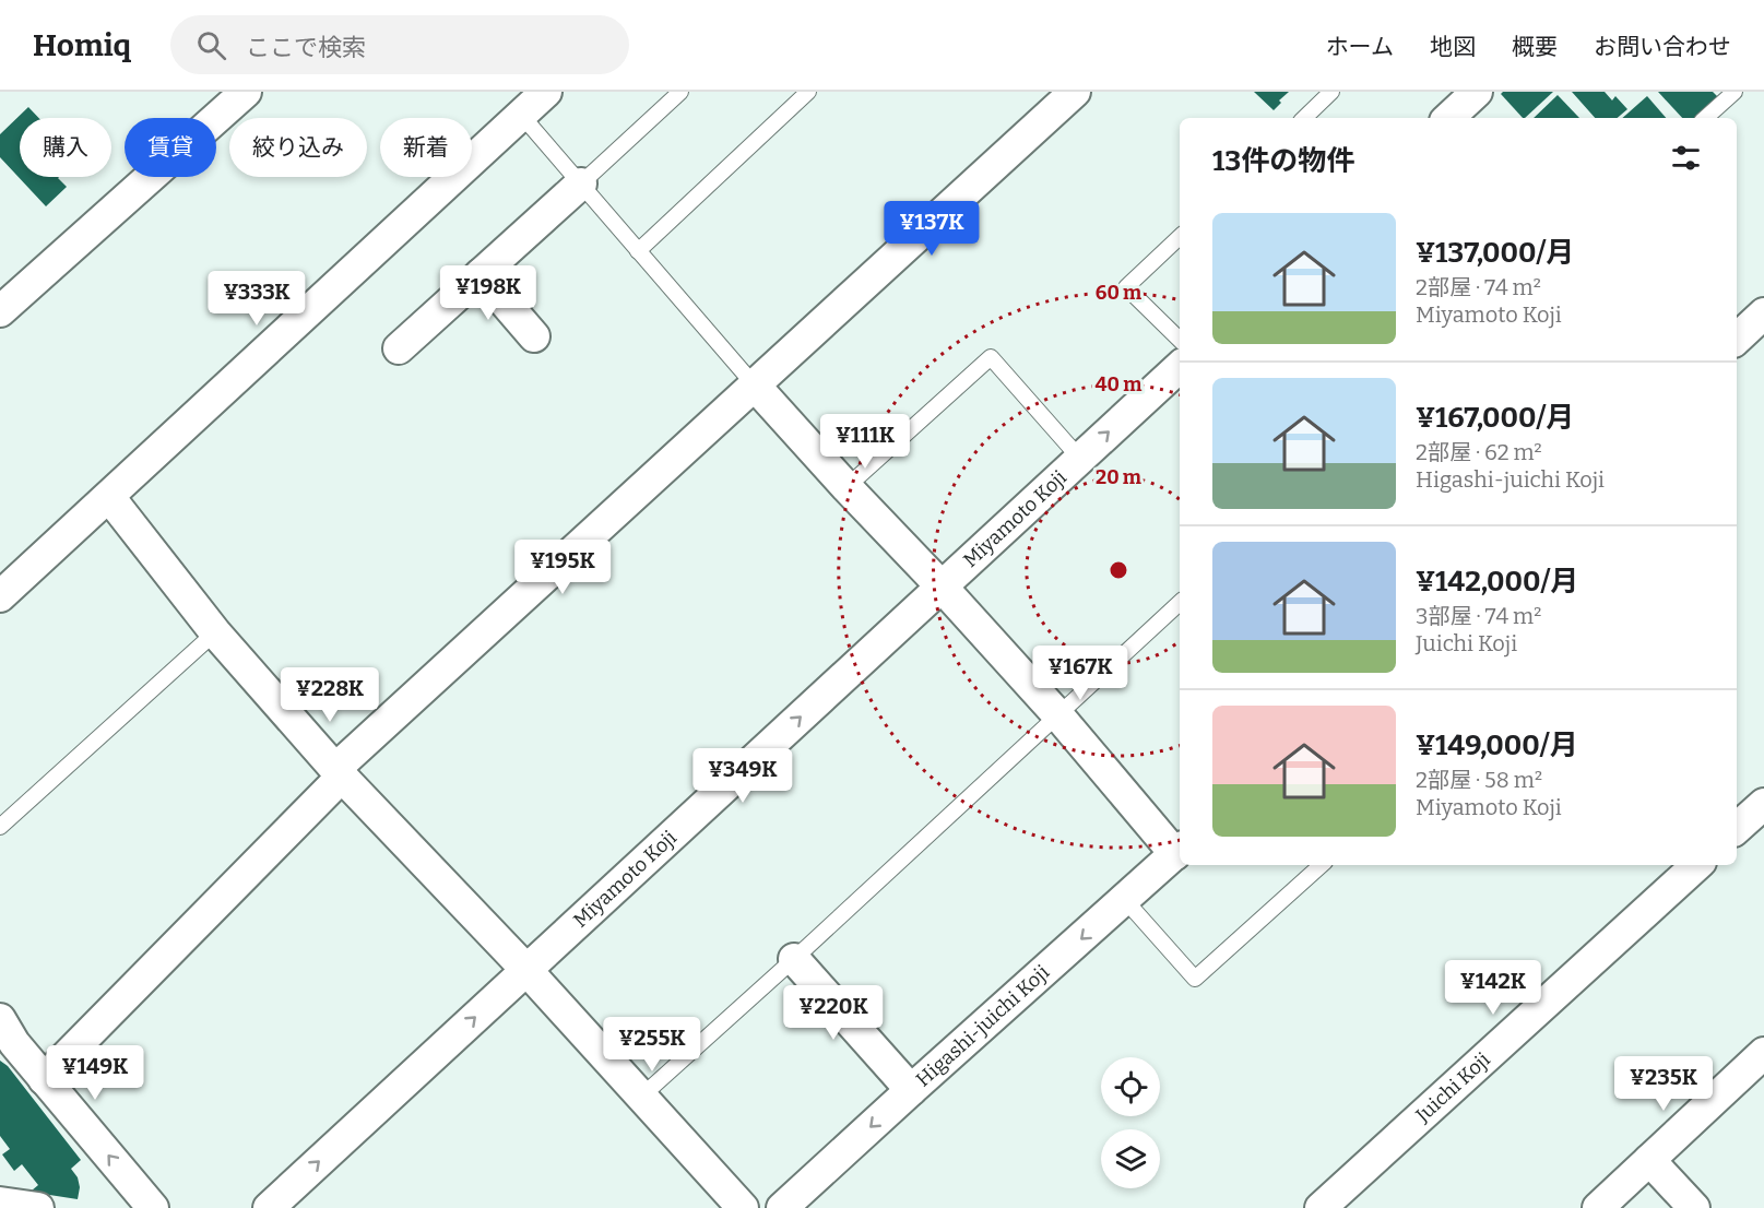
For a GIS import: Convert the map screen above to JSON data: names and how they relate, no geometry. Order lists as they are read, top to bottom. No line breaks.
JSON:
{"streets":{"street":["Miyamoto Koji","Higashi-juichi Koji","Juichi Koji"]},"one_way":["Higashi-juichi Koji"],"page":{"header":"Homiq","search":"ここで検索","nav":["ホーム","地図","概要","お問い合わせ"],"chip":["購入","賃貸","絞り込み","新着"],"heading":"13件の物件","list":[{"name":"¥137,000/月","note":"2部屋 · 74 m² · Miyamoto Koji"},{"name":"¥167,000/月","note":"2部屋 · 62 m² · Higashi-juichi Koji"},{"name":"¥142,000/月","note":"3部屋 · 74 m² · Juichi Koji"},{"name":"¥149,000/月","note":"2部屋 · 58 m² · Miyamoto Koji"}],"price":["¥137K","¥198K","¥333K","¥111K","¥195K","¥167K","¥228K","¥349K","¥142K","¥220K","¥255K","¥149K","¥235K"]},"rings":["60 m","40 m","20 m"]}
